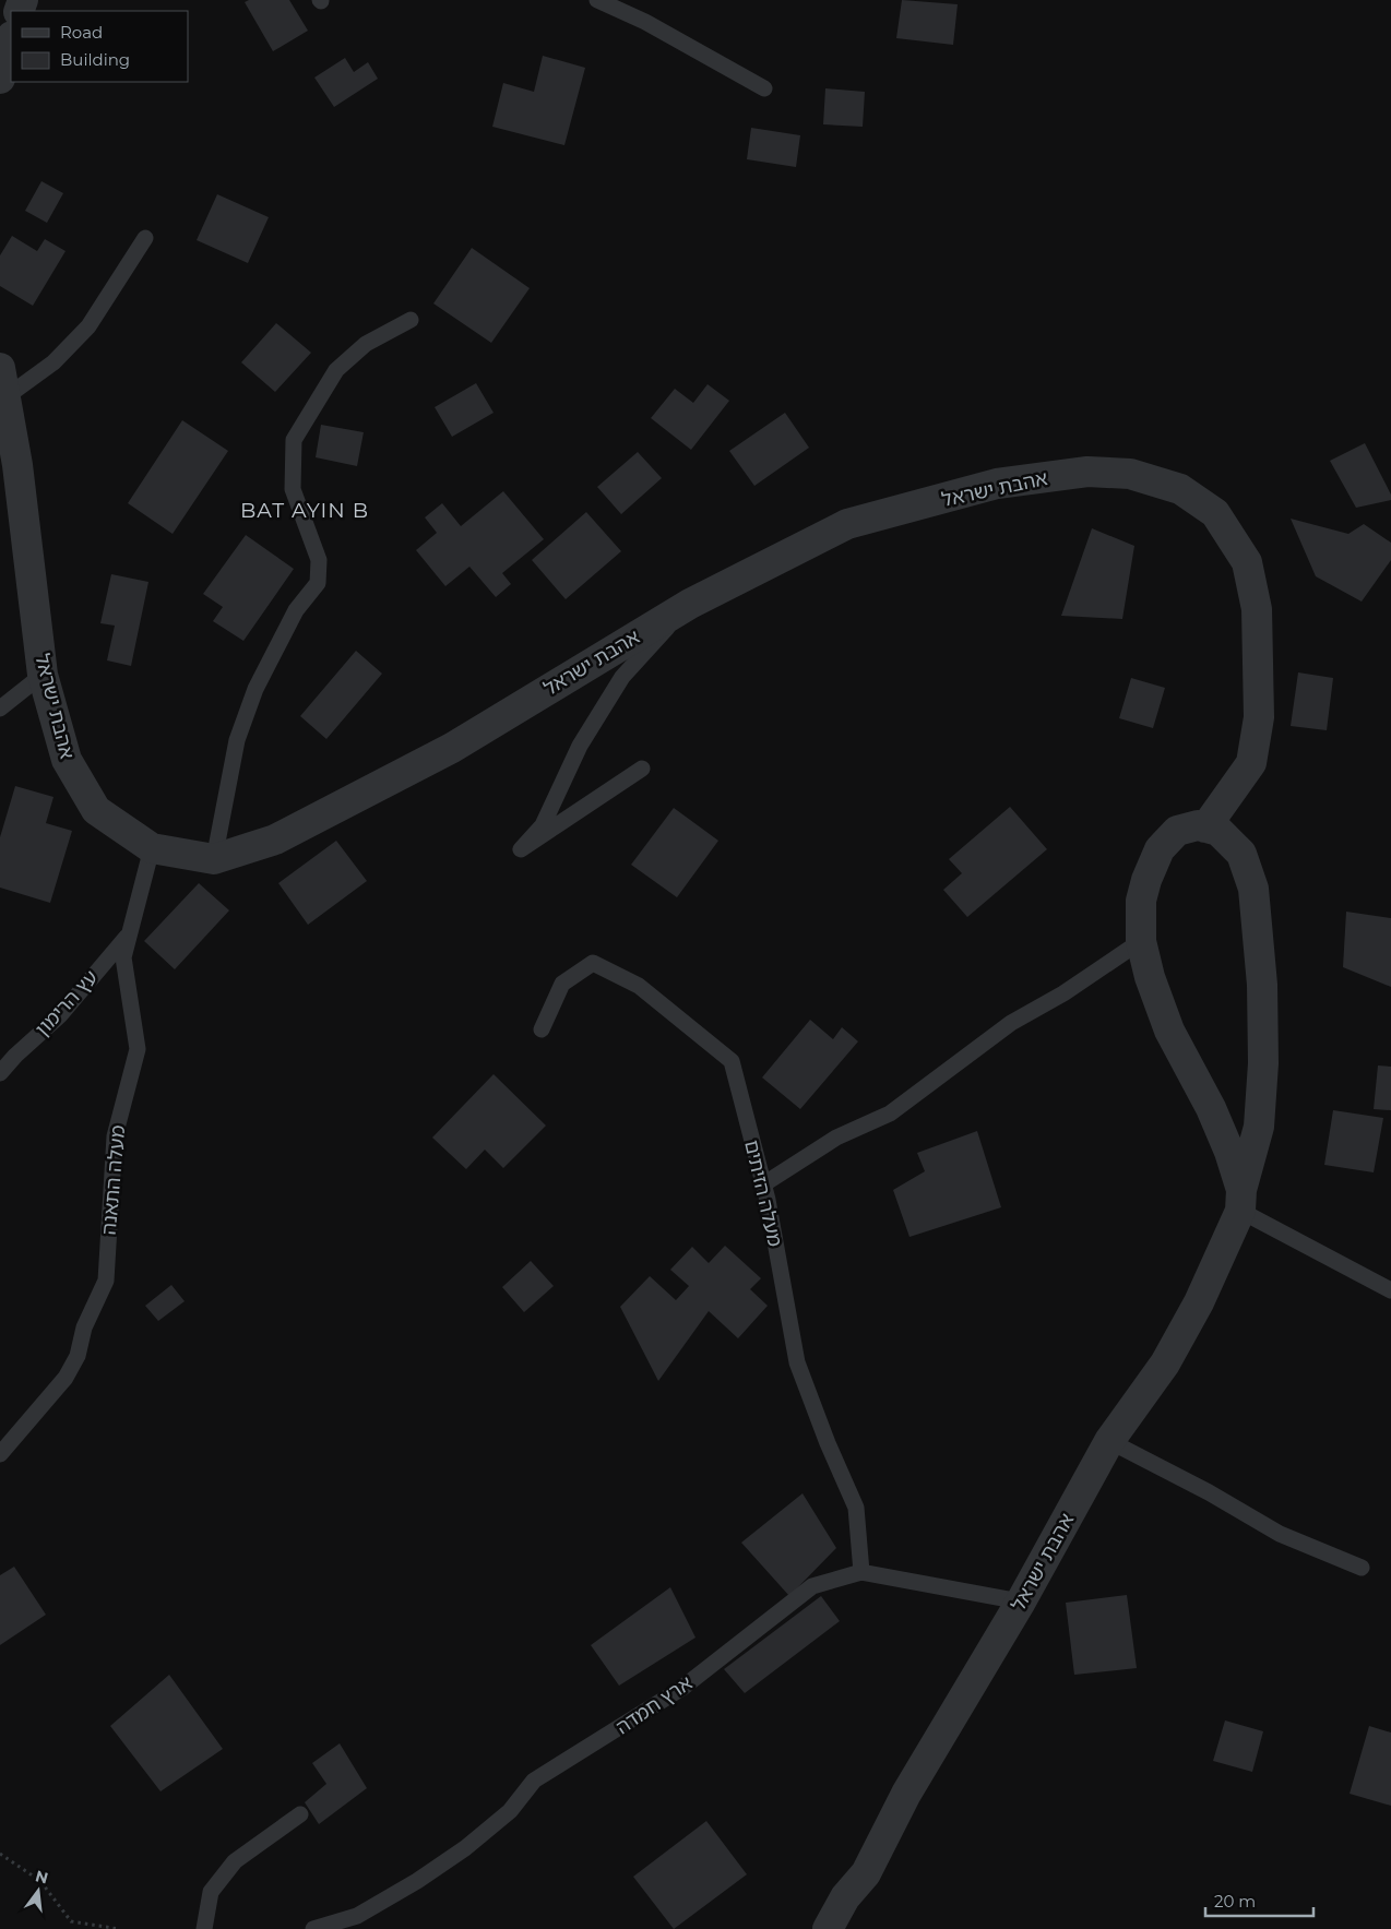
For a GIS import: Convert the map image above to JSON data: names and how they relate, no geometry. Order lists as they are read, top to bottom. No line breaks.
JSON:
{"streets":{"street":["אהבת ישראל"],"lane":["עץ הרימון","מעלה התאנה","מעלה הזיתים","ארץ חמדה"]},"crossings":[["אהבת ישראל","מעלה התאנה"],["אהבת ישראל","ארץ חמדה"],["עץ הרימון","מעלה התאנה"],["מעלה הזיתים","ארץ חמדה"]],"districts":["BAT AYIN B"],"legend":["Road","Building"],"scale_bar":"20 m","north":"top"}
